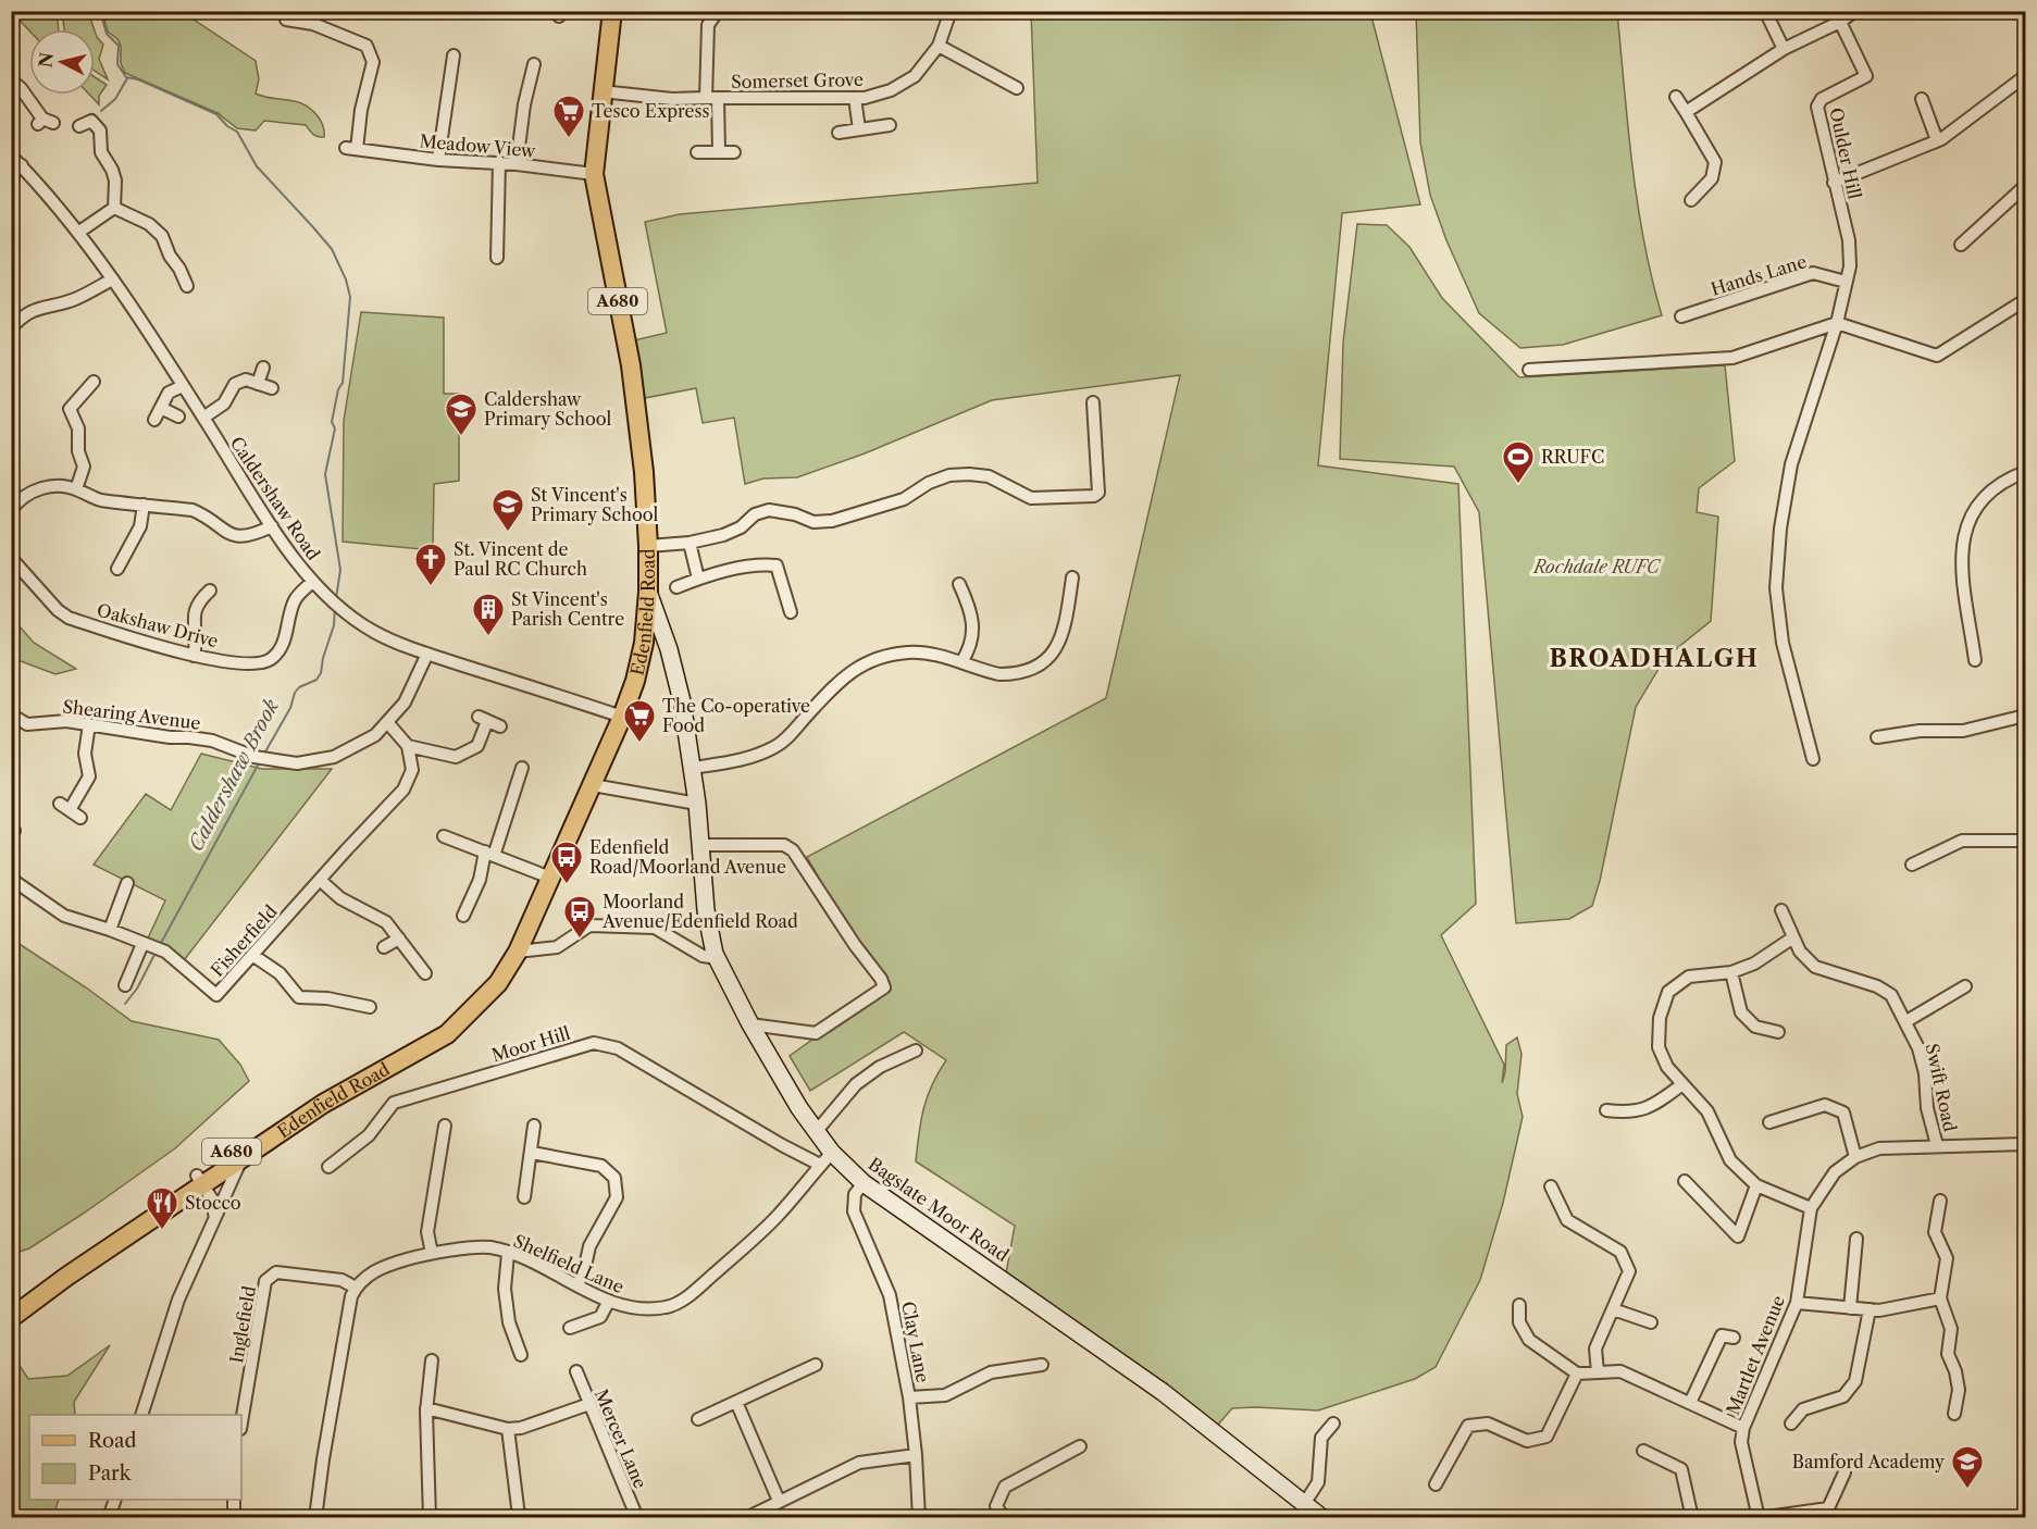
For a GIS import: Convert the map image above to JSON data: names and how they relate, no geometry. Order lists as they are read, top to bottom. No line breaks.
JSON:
{"streets":{"main road":["A680","Edenfield Road"],"street":["Somerset Grove","Meadow View","Oulder Hill","Hands Lane","Caldershaw Road","Oakshaw Drive","Shearing Avenue","Fisherfield","Moor Hill","Swift Road","Bagslate Moor Road","Shelfield Lane","Inglefield","Clay Lane","Martlet Avenue","Mercer Lane"]},"crossings":[["Somerset Grove","Edenfield Road"],["Meadow View","Edenfield Road"],["Oulder Hill","Hands Lane"],["Caldershaw Road","Edenfield Road"],["Caldershaw Road","Oakshaw Drive"],["Caldershaw Road","Shearing Avenue"],["Edenfield Road","Bagslate Moor Road"],["Moor Hill","Shelfield Lane"],["Swift Road","Martlet Avenue"],["Bagslate Moor Road","Shelfield Lane"],["Bagslate Moor Road","Clay Lane"],["Shelfield Lane","Inglefield"]],"districts":["BROADHALGH"],"water":["Caldershaw Brook"],"parks":["Rochdale RUFC"],"places":{"supermarket":["Tesco Express","The Co-operative Food"],"school or university":["Caldershaw Primary School","St Vincent's Primary School","Bamford Academy"],"sports":["RRUFC"],"church":["St. Vincent de Paul RC Church"],"building":["St Vincent's Parish Centre"],"bus stop":["Edenfield Road/Moorland Avenue","Moorland Avenue/Edenfield Road"],"restaurant":["Stocco"]},"legend":["Road","Park"],"north":"left"}
